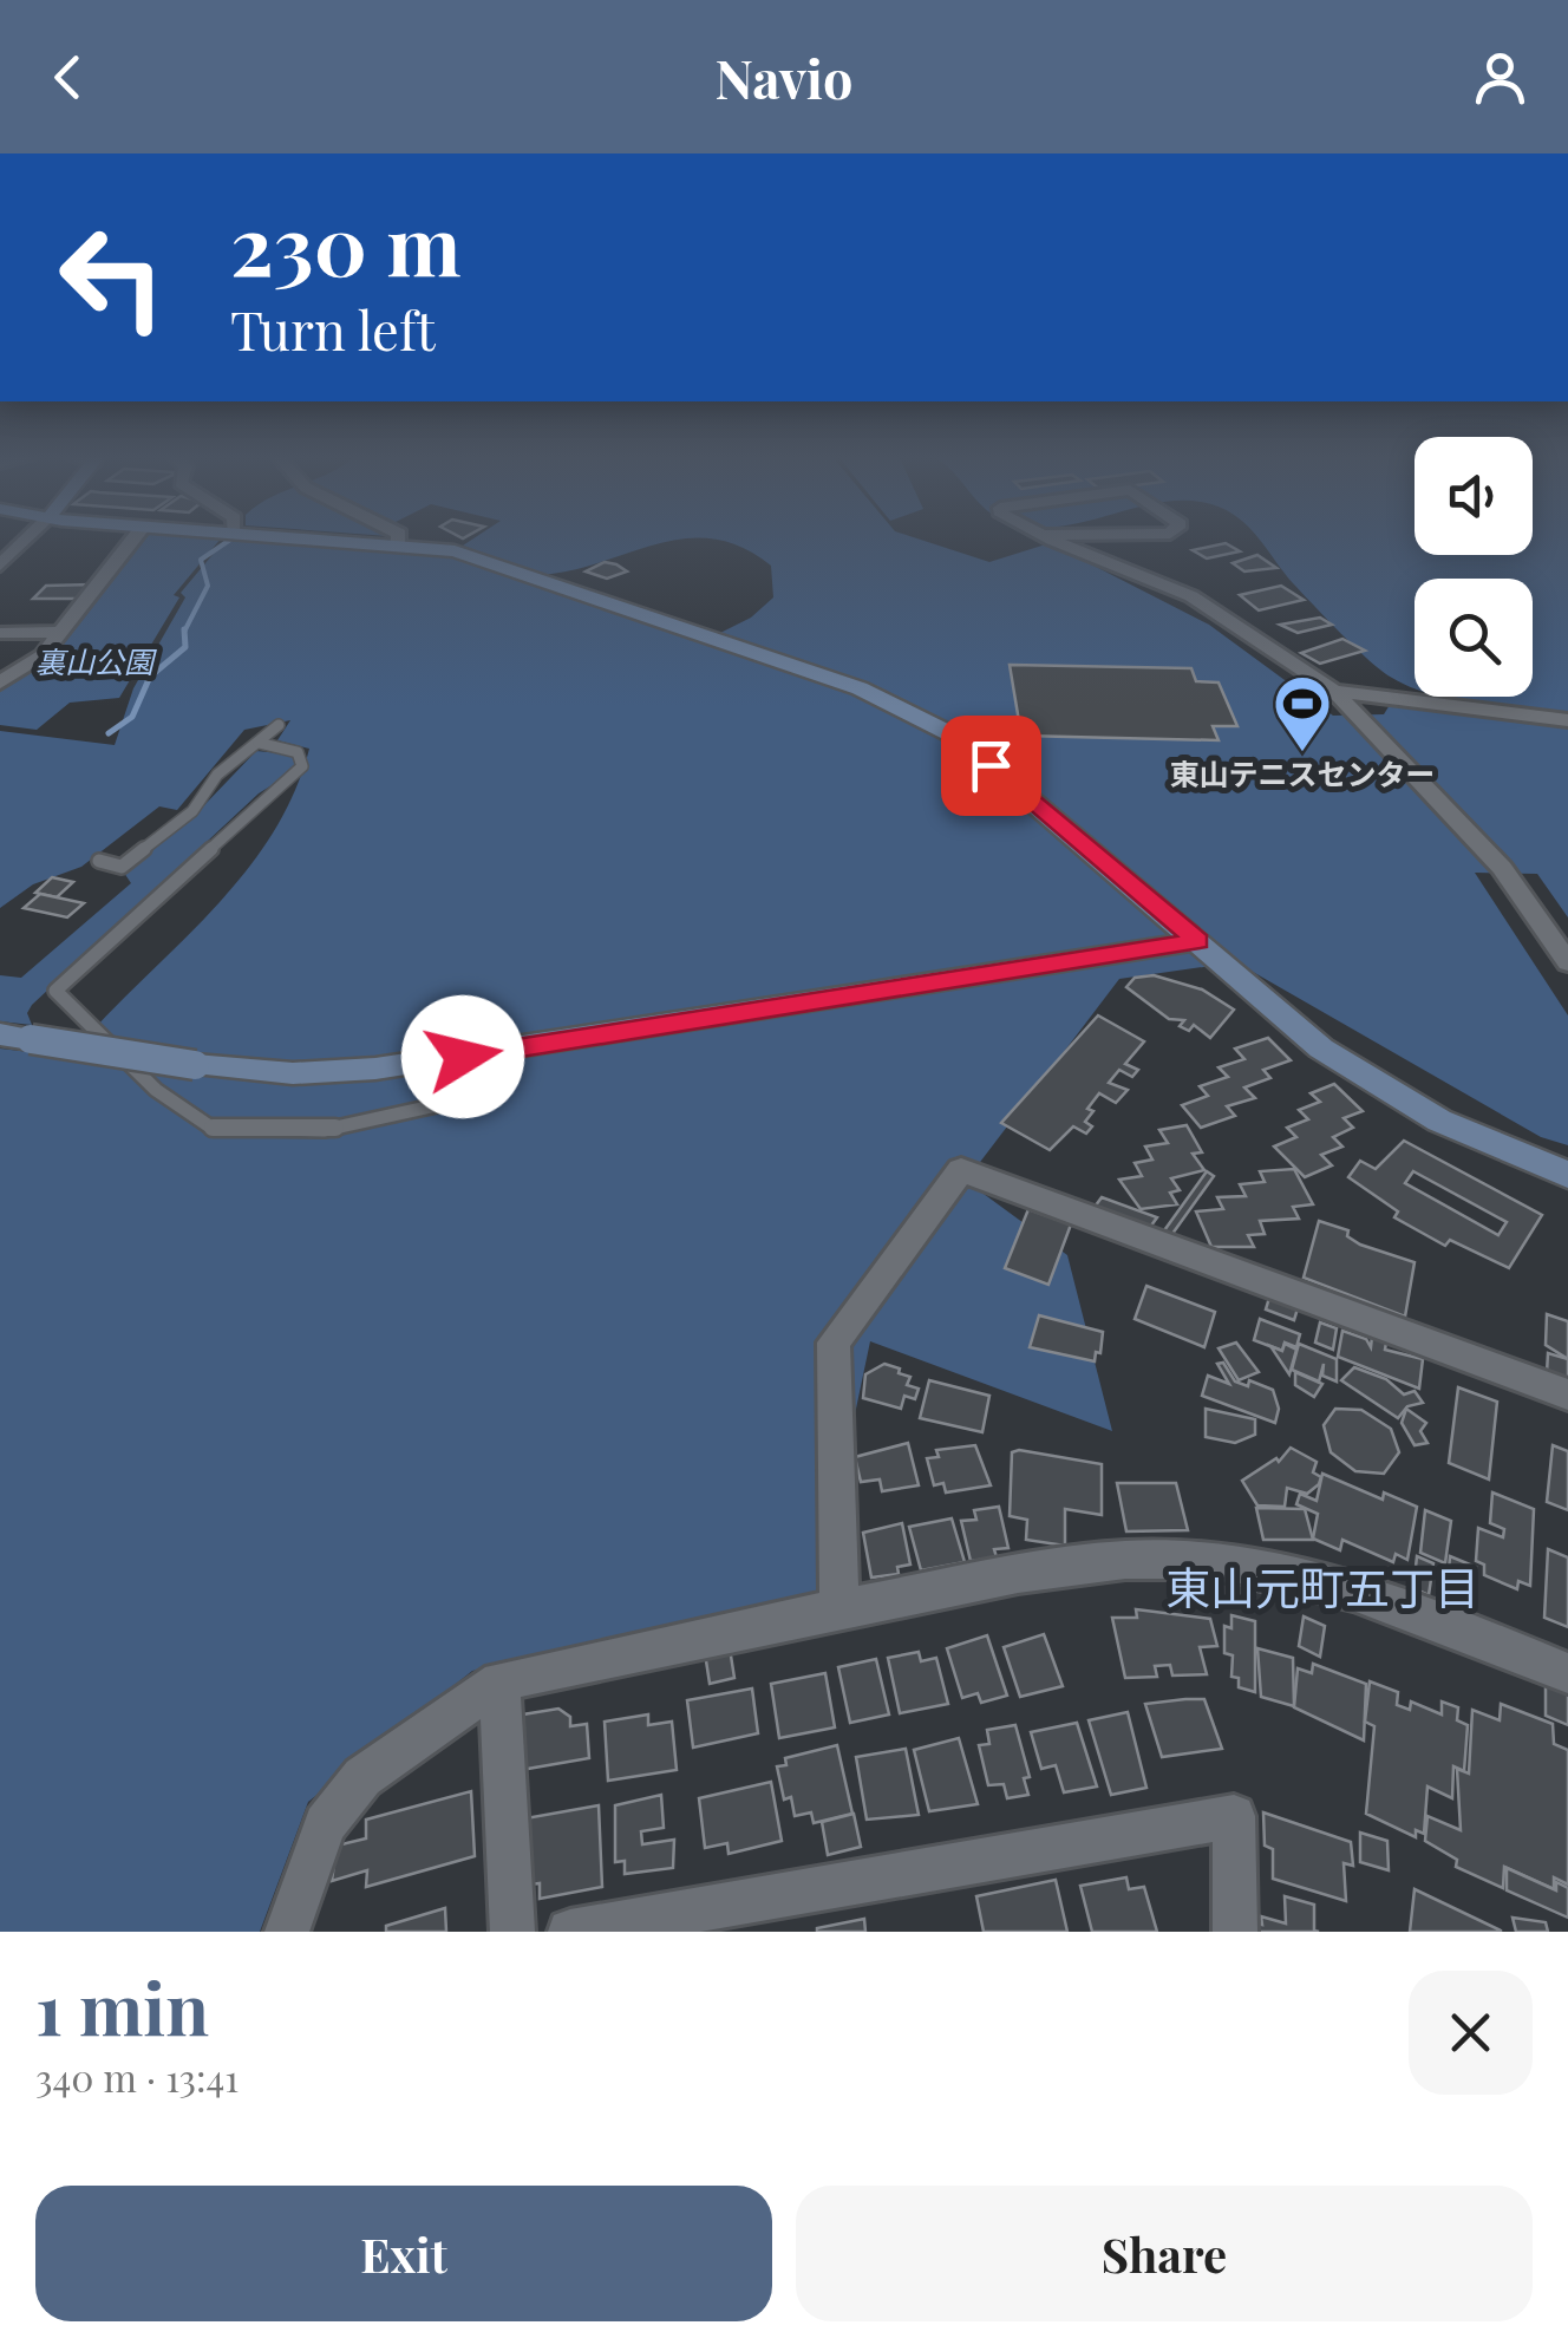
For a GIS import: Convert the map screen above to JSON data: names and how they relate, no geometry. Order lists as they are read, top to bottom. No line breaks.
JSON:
{"districts":["東山元町五丁目"],"parks":["裏山公園"],"places":{"sports":["東山テニスセンター"]},"page":{"header":"Navio","turn":["230 m","Turn left"],"heading":["1 min","340 m · 13:41"],"buttons":["Exit","Share"]}}
